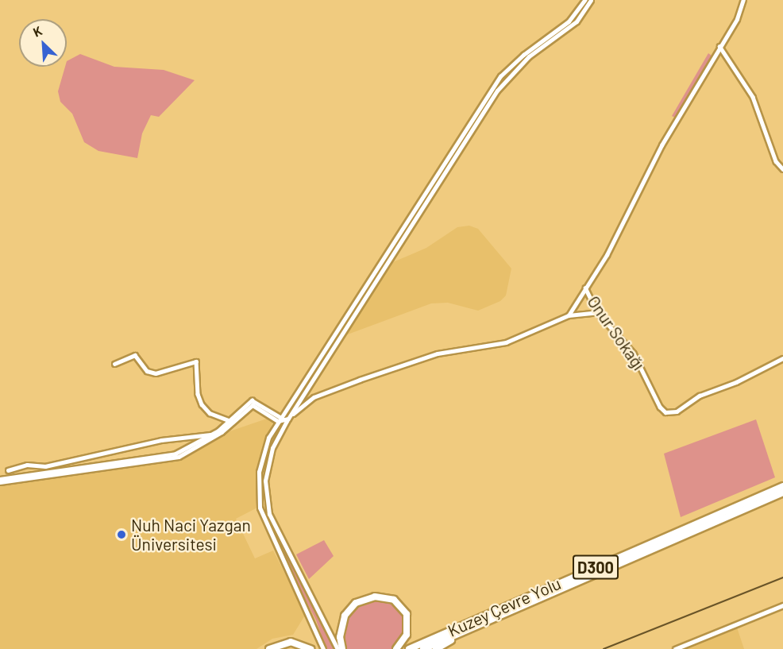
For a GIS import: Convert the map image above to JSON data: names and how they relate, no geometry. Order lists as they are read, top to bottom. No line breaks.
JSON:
{"streets":{"highway":["D300","Kuzey Çevre Yolu"],"street":["Onur Sokağı"]},"places":["Nuh Naci Yazgan Üniversitesi"],"north":"top left"}
